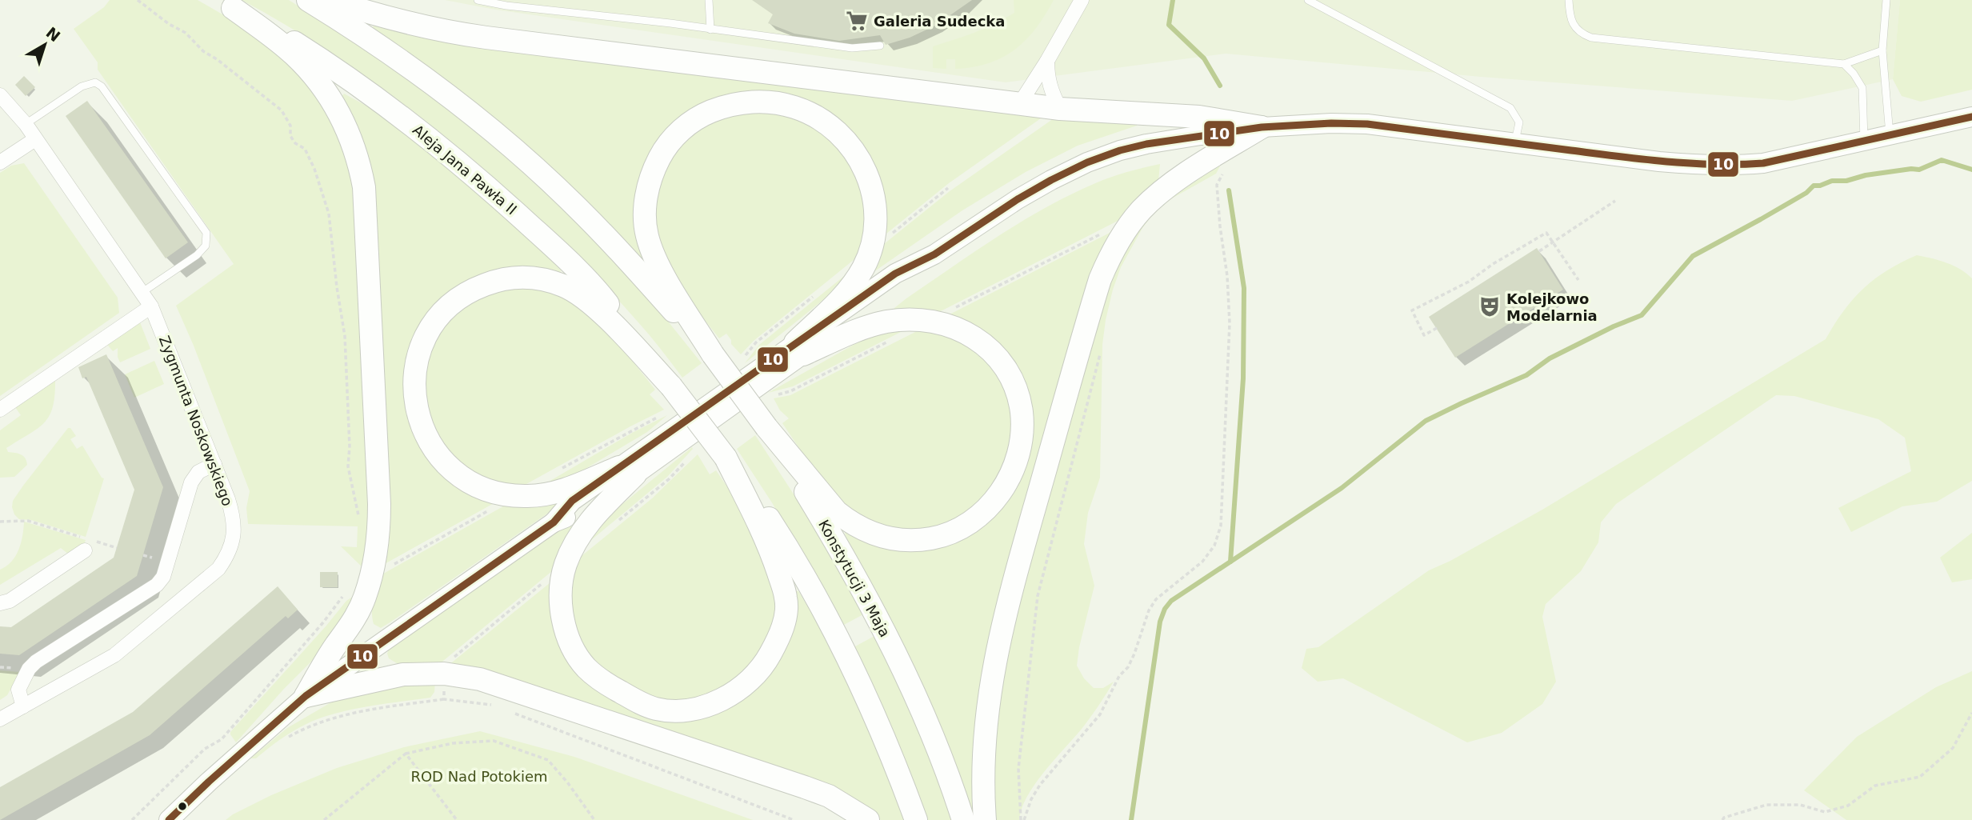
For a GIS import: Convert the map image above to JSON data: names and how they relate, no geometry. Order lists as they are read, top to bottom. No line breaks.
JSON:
{"streets":{"main road":["Aleja Jana Pawła II","Konstytucji 3 Maja"],"street":["Zygmunta Noskowskiego"]},"parks":["ROD Nad Potokiem"],"places":{"supermarket":["Galeria Sudecka"],"theatre":["Kolejkowo Modelarnia"]},"lines":["transit line 10"],"north":"top right"}
